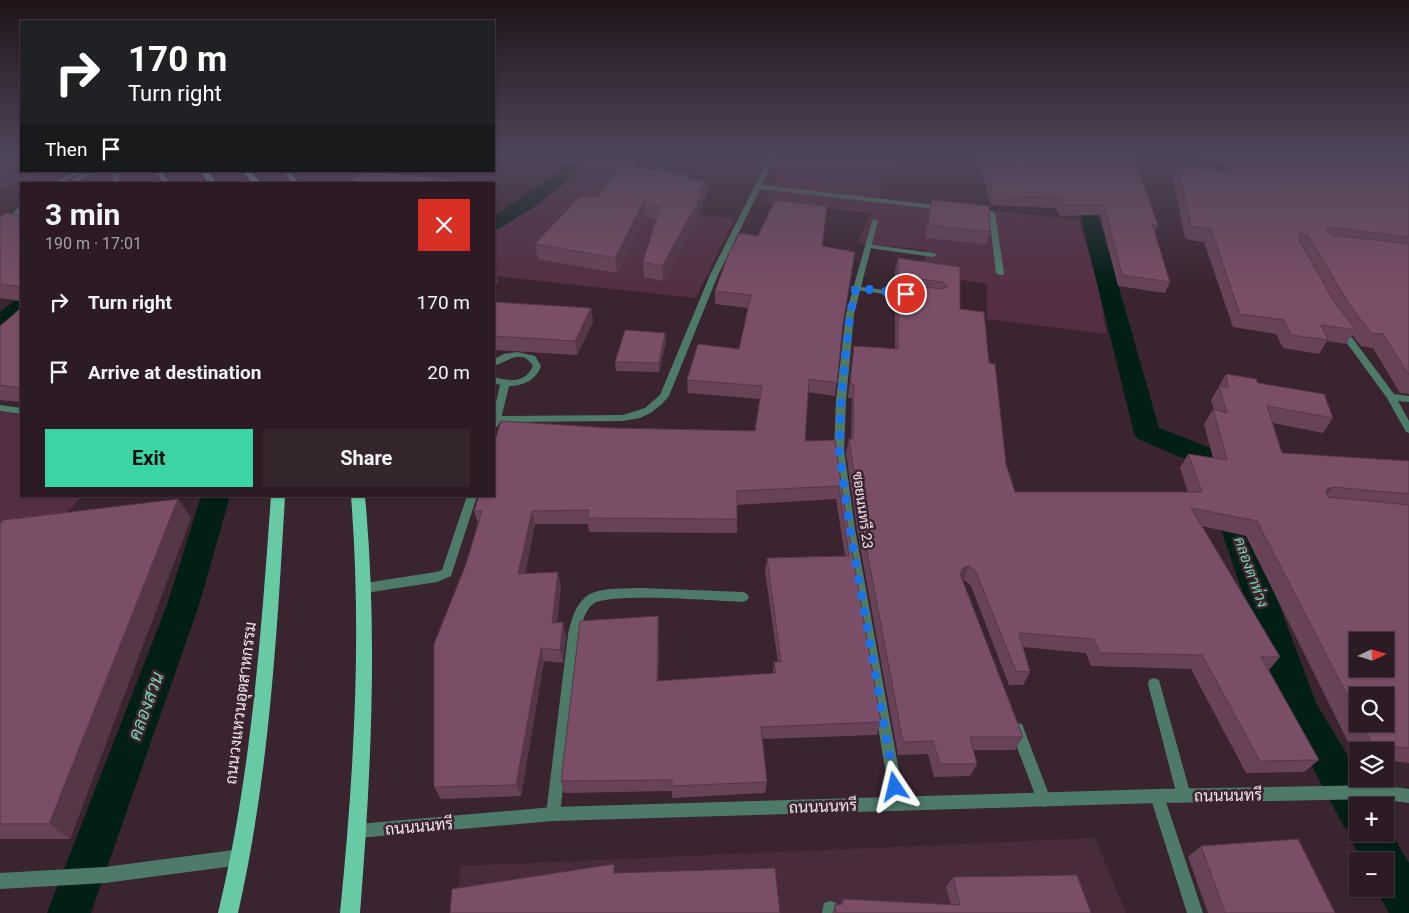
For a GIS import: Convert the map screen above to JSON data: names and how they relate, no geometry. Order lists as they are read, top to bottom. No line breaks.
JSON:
{"streets":{"main road":["ถนนวงแหวนอุตสาหกรรม"],"street":["ซอยนนทรี 23","ถนนนนทรี"]},"crossings":[["ซอยนนทรี 23","ถนนนนทรี"]],"water":["คลองตาห่วง","คลองสวน"],"north":"right","page":{"turn":["170 m","Turn right"],"then":"Then","heading":["3 min","190 m · 17:01"],"list":[{"name":"Turn right","value":"170 m"},{"name":"Arrive at destination","value":"20 m"}],"buttons":["Exit","Share"],"map_buttons":["+","−"]}}
